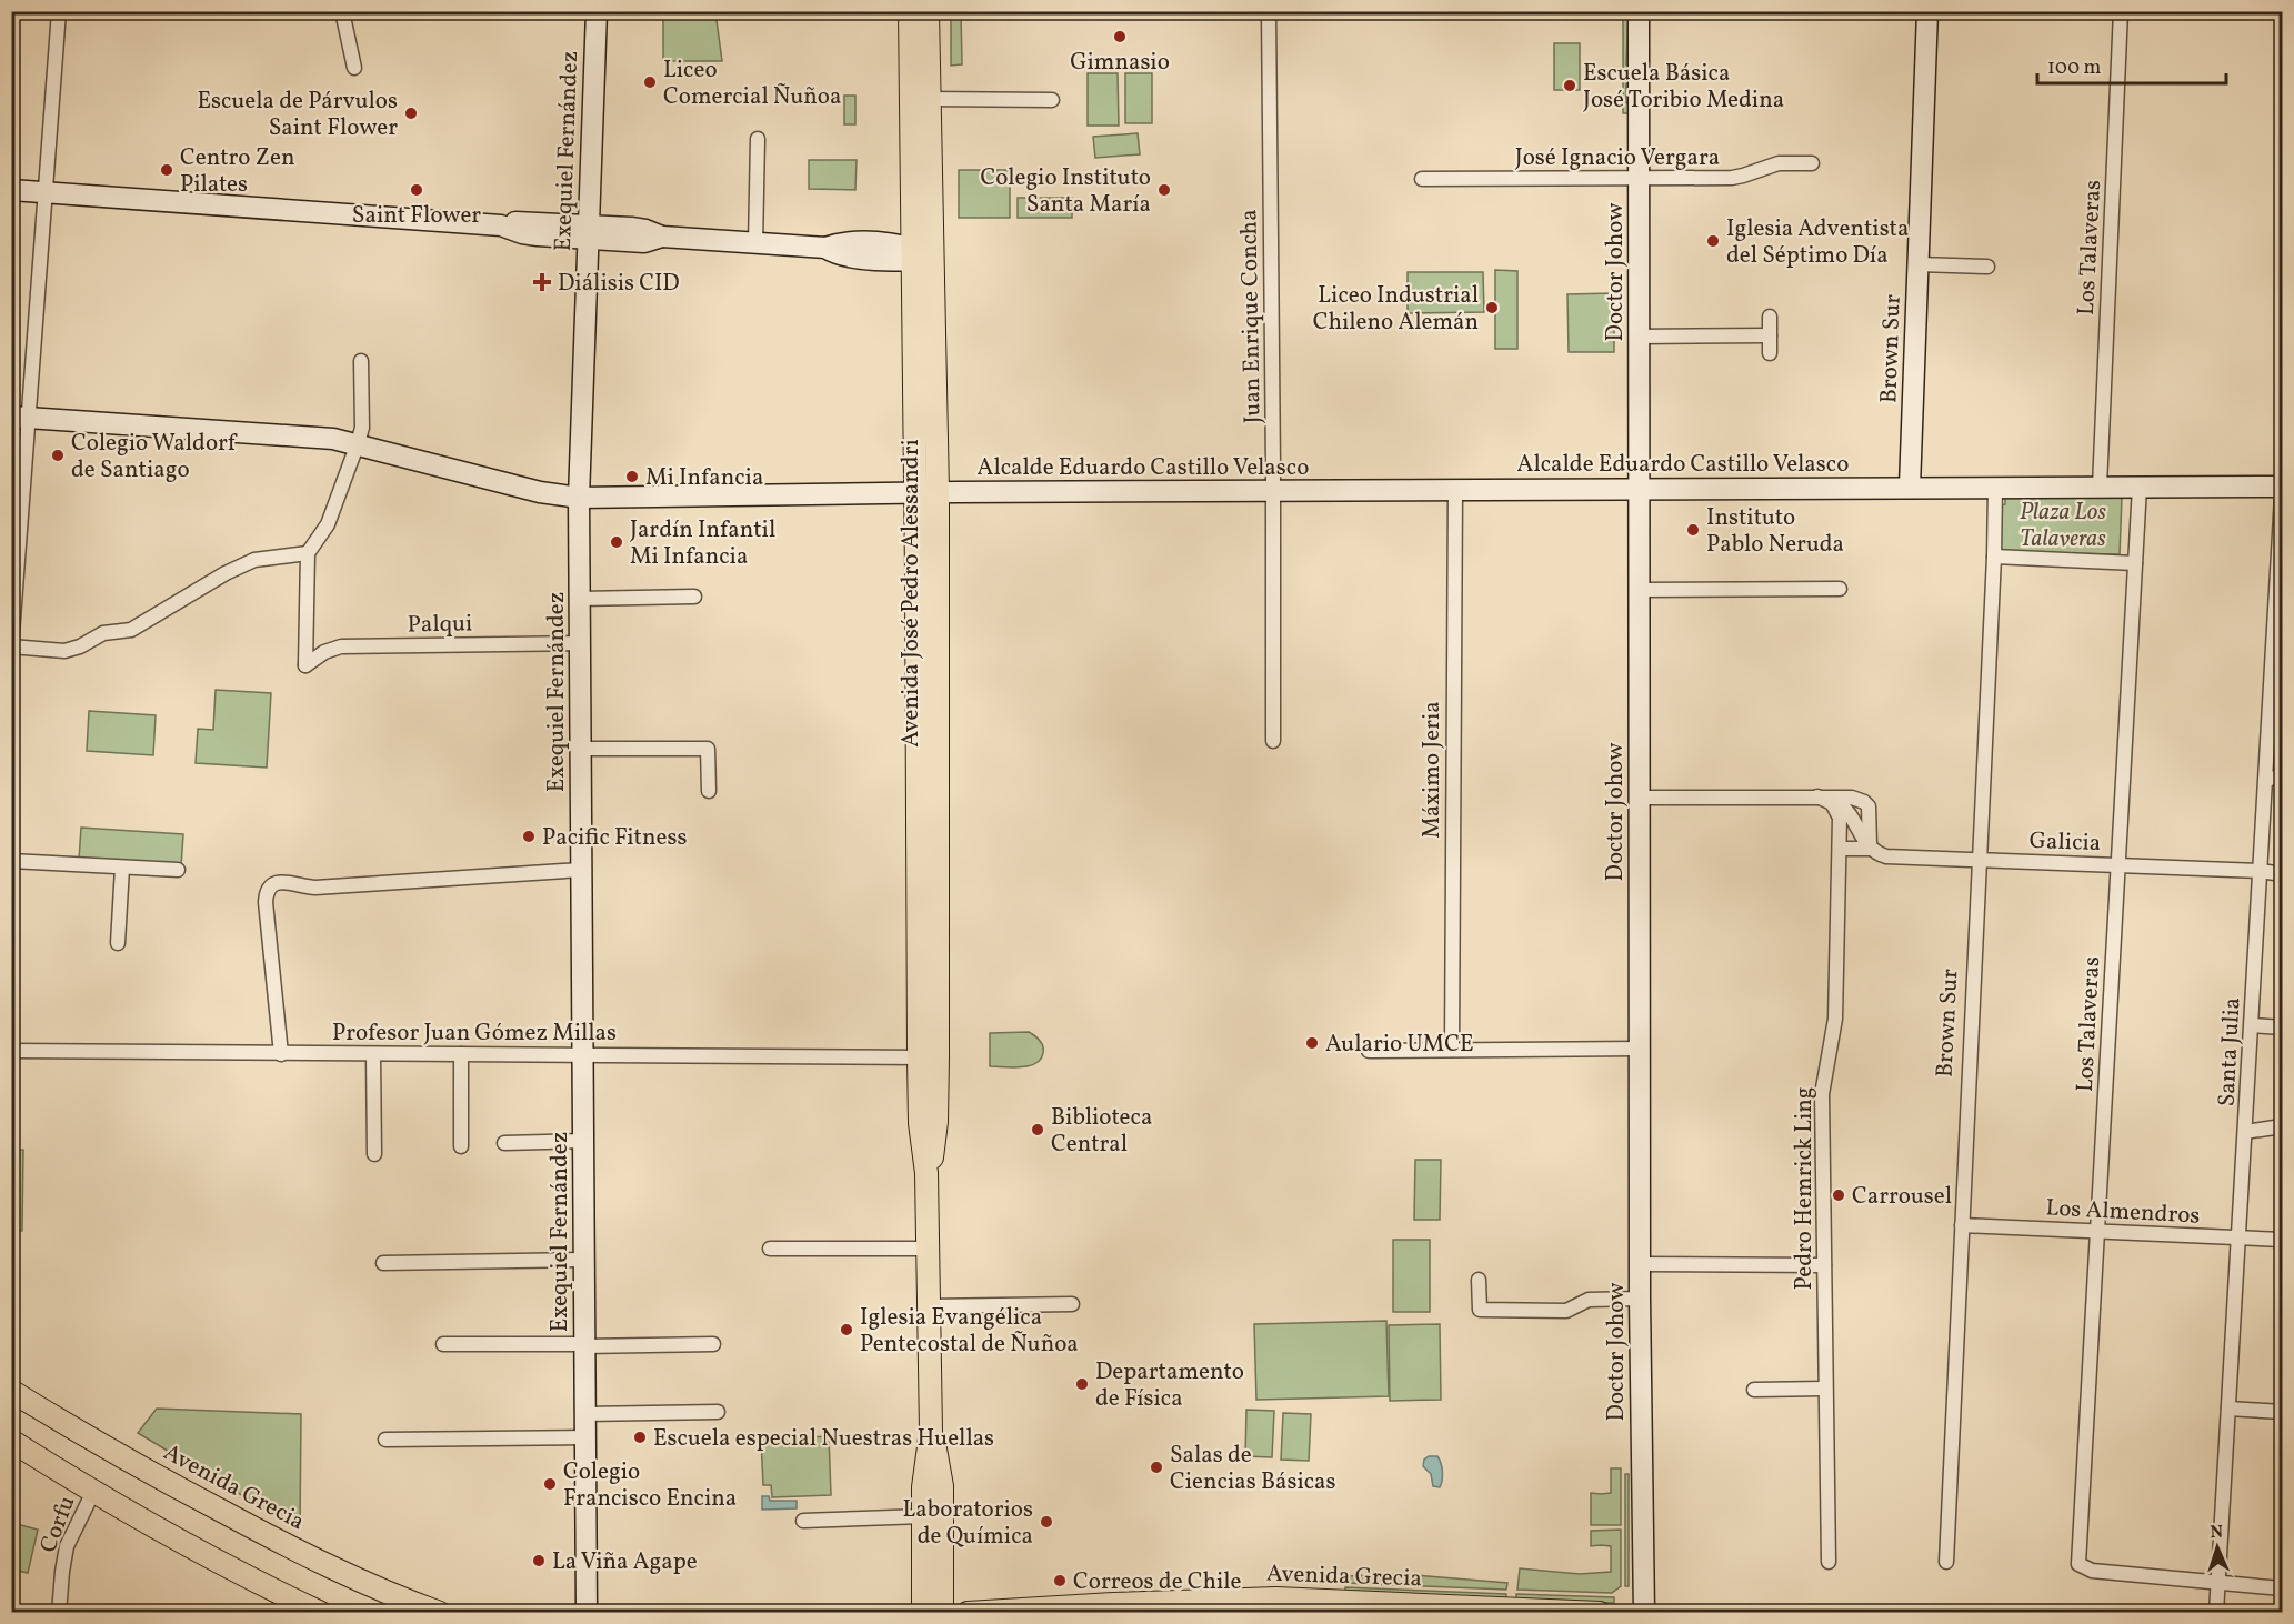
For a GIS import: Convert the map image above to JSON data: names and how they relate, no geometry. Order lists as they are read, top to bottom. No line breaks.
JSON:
{"streets":{"main road":["Avenida José Pedro Alessandri","Avenida Grecia"],"street":["Exequiel Fernández","José Ignacio Vergara","Los Talaveras","Doctor Johow","Juan Enrique Concha","Brown Sur","Alcalde Eduardo Castillo Velasco","Palqui","Máximo Jeria","Galicia","Profesor Juan Gómez Millas","Santa Julia","Pedro Hemrick Ling","Los Almendros","Corfu"]},"crossings":[["Exequiel Fernández","Alcalde Eduardo Castillo Velasco"],["Exequiel Fernández","Palqui"],["Exequiel Fernández","Profesor Juan Gómez Millas"],["José Ignacio Vergara","Doctor Johow"],["Los Talaveras","Alcalde Eduardo Castillo Velasco"],["Los Talaveras","Galicia"],["Los Talaveras","Santa Julia"],["Los Talaveras","Los Almendros"],["Doctor Johow","Alcalde Eduardo Castillo Velasco"],["Juan Enrique Concha","Alcalde Eduardo Castillo Velasco"],["Brown Sur","Alcalde Eduardo Castillo Velasco"],["Brown Sur","Galicia"],["Brown Sur","Los Almendros"],["Alcalde Eduardo Castillo Velasco","Avenida José Pedro Alessandri"],["Alcalde Eduardo Castillo Velasco","Máximo Jeria"],["Avenida José Pedro Alessandri","Profesor Juan Gómez Millas"],["Galicia","Santa Julia"],["Galicia","Pedro Hemrick Ling"],["Santa Julia","Los Almendros"]],"parks":["Plaza Los Talaveras"],"places":{"other":["Gimnasio","Liceo Comercial Ñuñoa","Escuela Básica José Toribio Medina","Escuela de Párvulos Saint Flower","Centro Zen Pilates","Saint Flower","Colegio Instituto Santa María","Iglesia Adventista del Séptimo Día","Liceo Industrial Chileno Alemán","Colegio Waldorf de Santiago","Mi Infancia","Instituto Pablo Neruda","Jardín Infantil Mi Infancia","Pacific Fitness","Aulario UMCE","Biblioteca Central","Carrousel","Iglesia Evangélica Pentecostal de Ñuñoa","Departamento de Física","Escuela especial Nuestras Huellas","Salas de Ciencias Básicas","Colegio Francisco Encina","Laboratorios de Química","La Viña Agape","Correos de Chile"],"health":["Diálisis CID"]},"scale_bar":"100 m","north":"top"}
